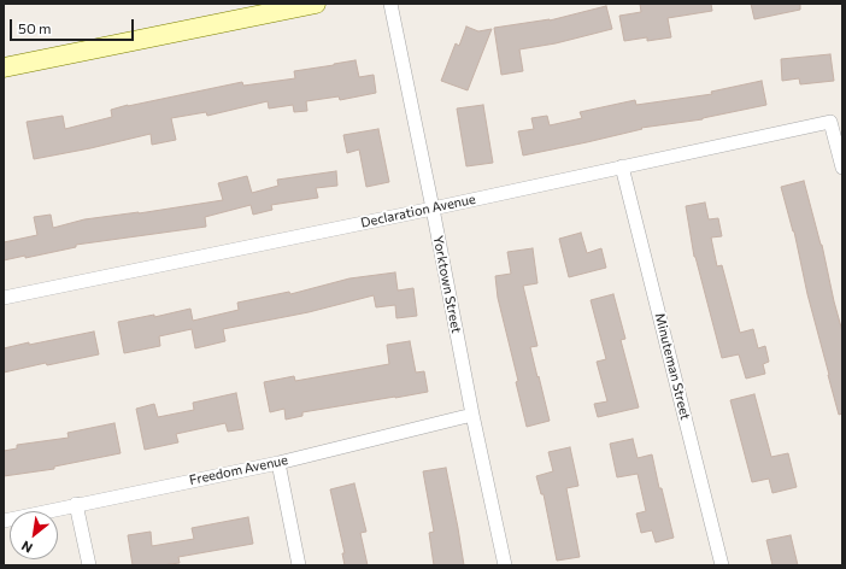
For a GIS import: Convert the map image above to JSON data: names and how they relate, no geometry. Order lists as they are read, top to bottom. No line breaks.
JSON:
{"streets":{"street":["Declaration Avenue","Yorktown Street","Minuteman Street","Freedom Avenue"]},"crossings":[["Declaration Avenue","Yorktown Street"],["Declaration Avenue","Minuteman Street"],["Yorktown Street","Freedom Avenue"]],"scale_bar":"50 m","north":"bottom left"}
